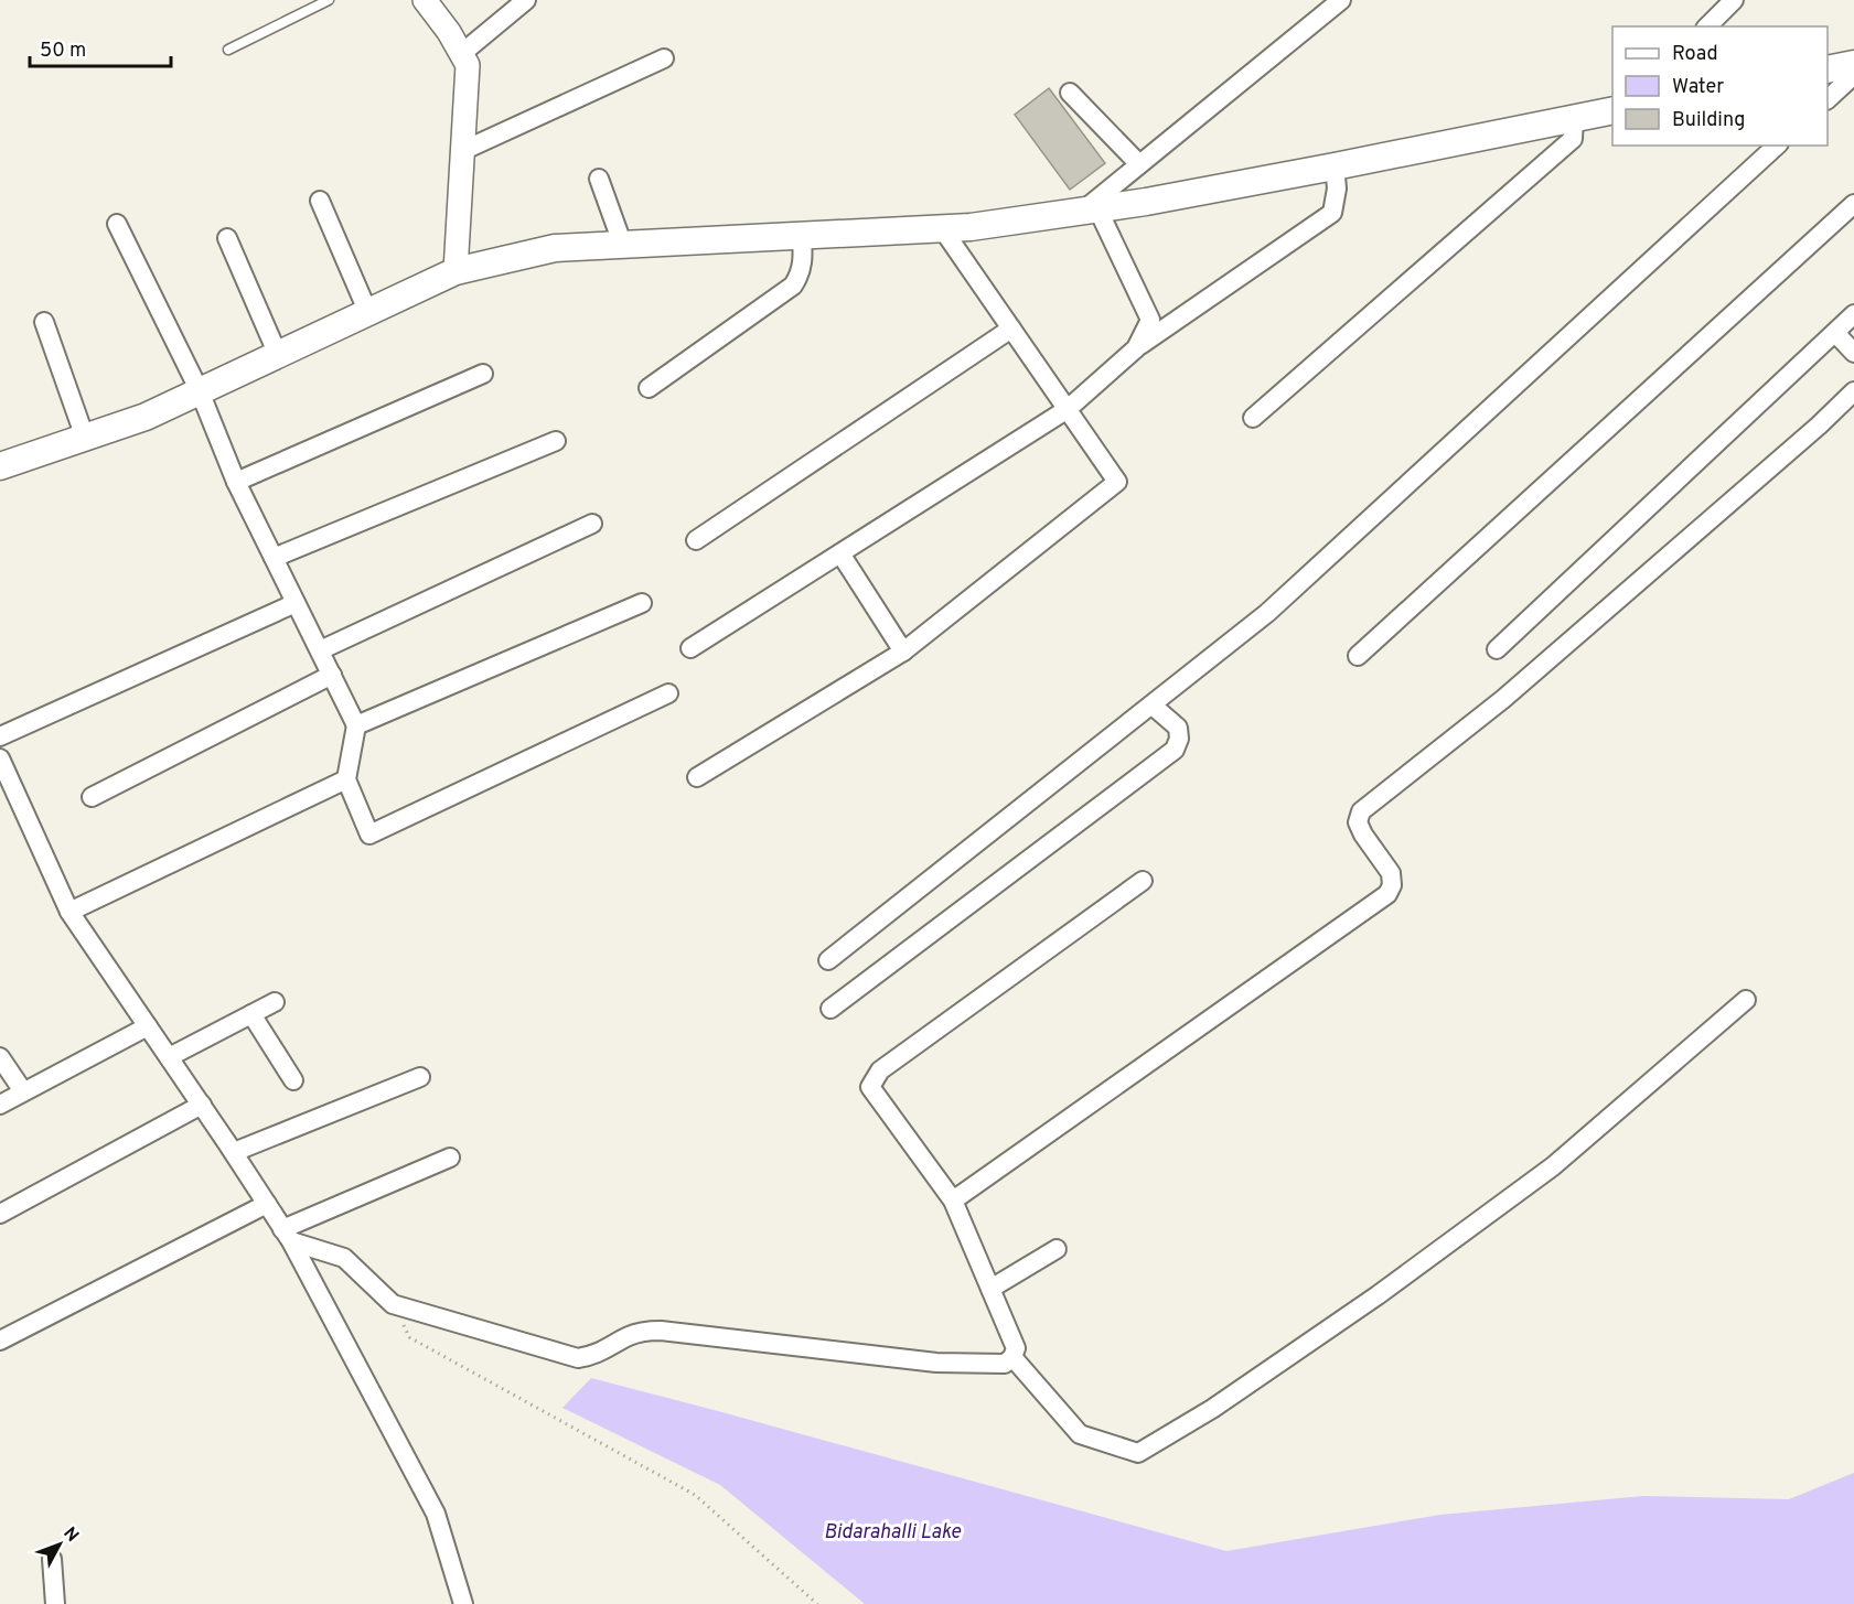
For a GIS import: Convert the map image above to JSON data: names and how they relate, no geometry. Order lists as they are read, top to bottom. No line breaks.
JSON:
{"water":["Bidarahalli Lake"],"legend":["Road","Water","Building"],"scale_bar":"50 m","north":"top right"}
